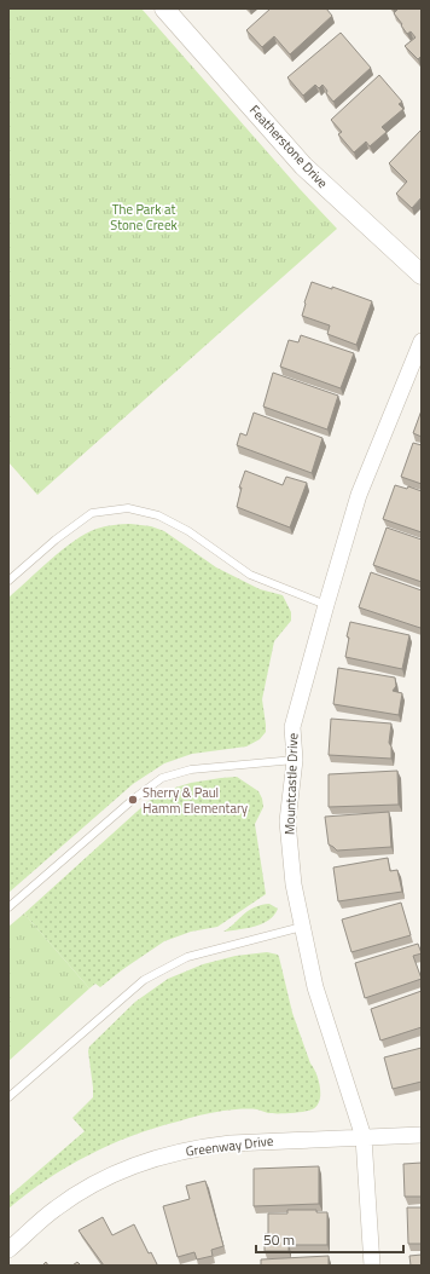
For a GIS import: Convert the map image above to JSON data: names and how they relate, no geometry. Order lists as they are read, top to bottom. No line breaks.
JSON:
{"streets":{"street":["Featherstone Drive","Mountcastle Drive","Greenway Drive"]},"crossings":[["Mountcastle Drive","Greenway Drive"]],"parks":["The Park at Stone Creek"],"places":["Sherry & Paul Hamm Elementary"],"scale_bar":"50 m"}
